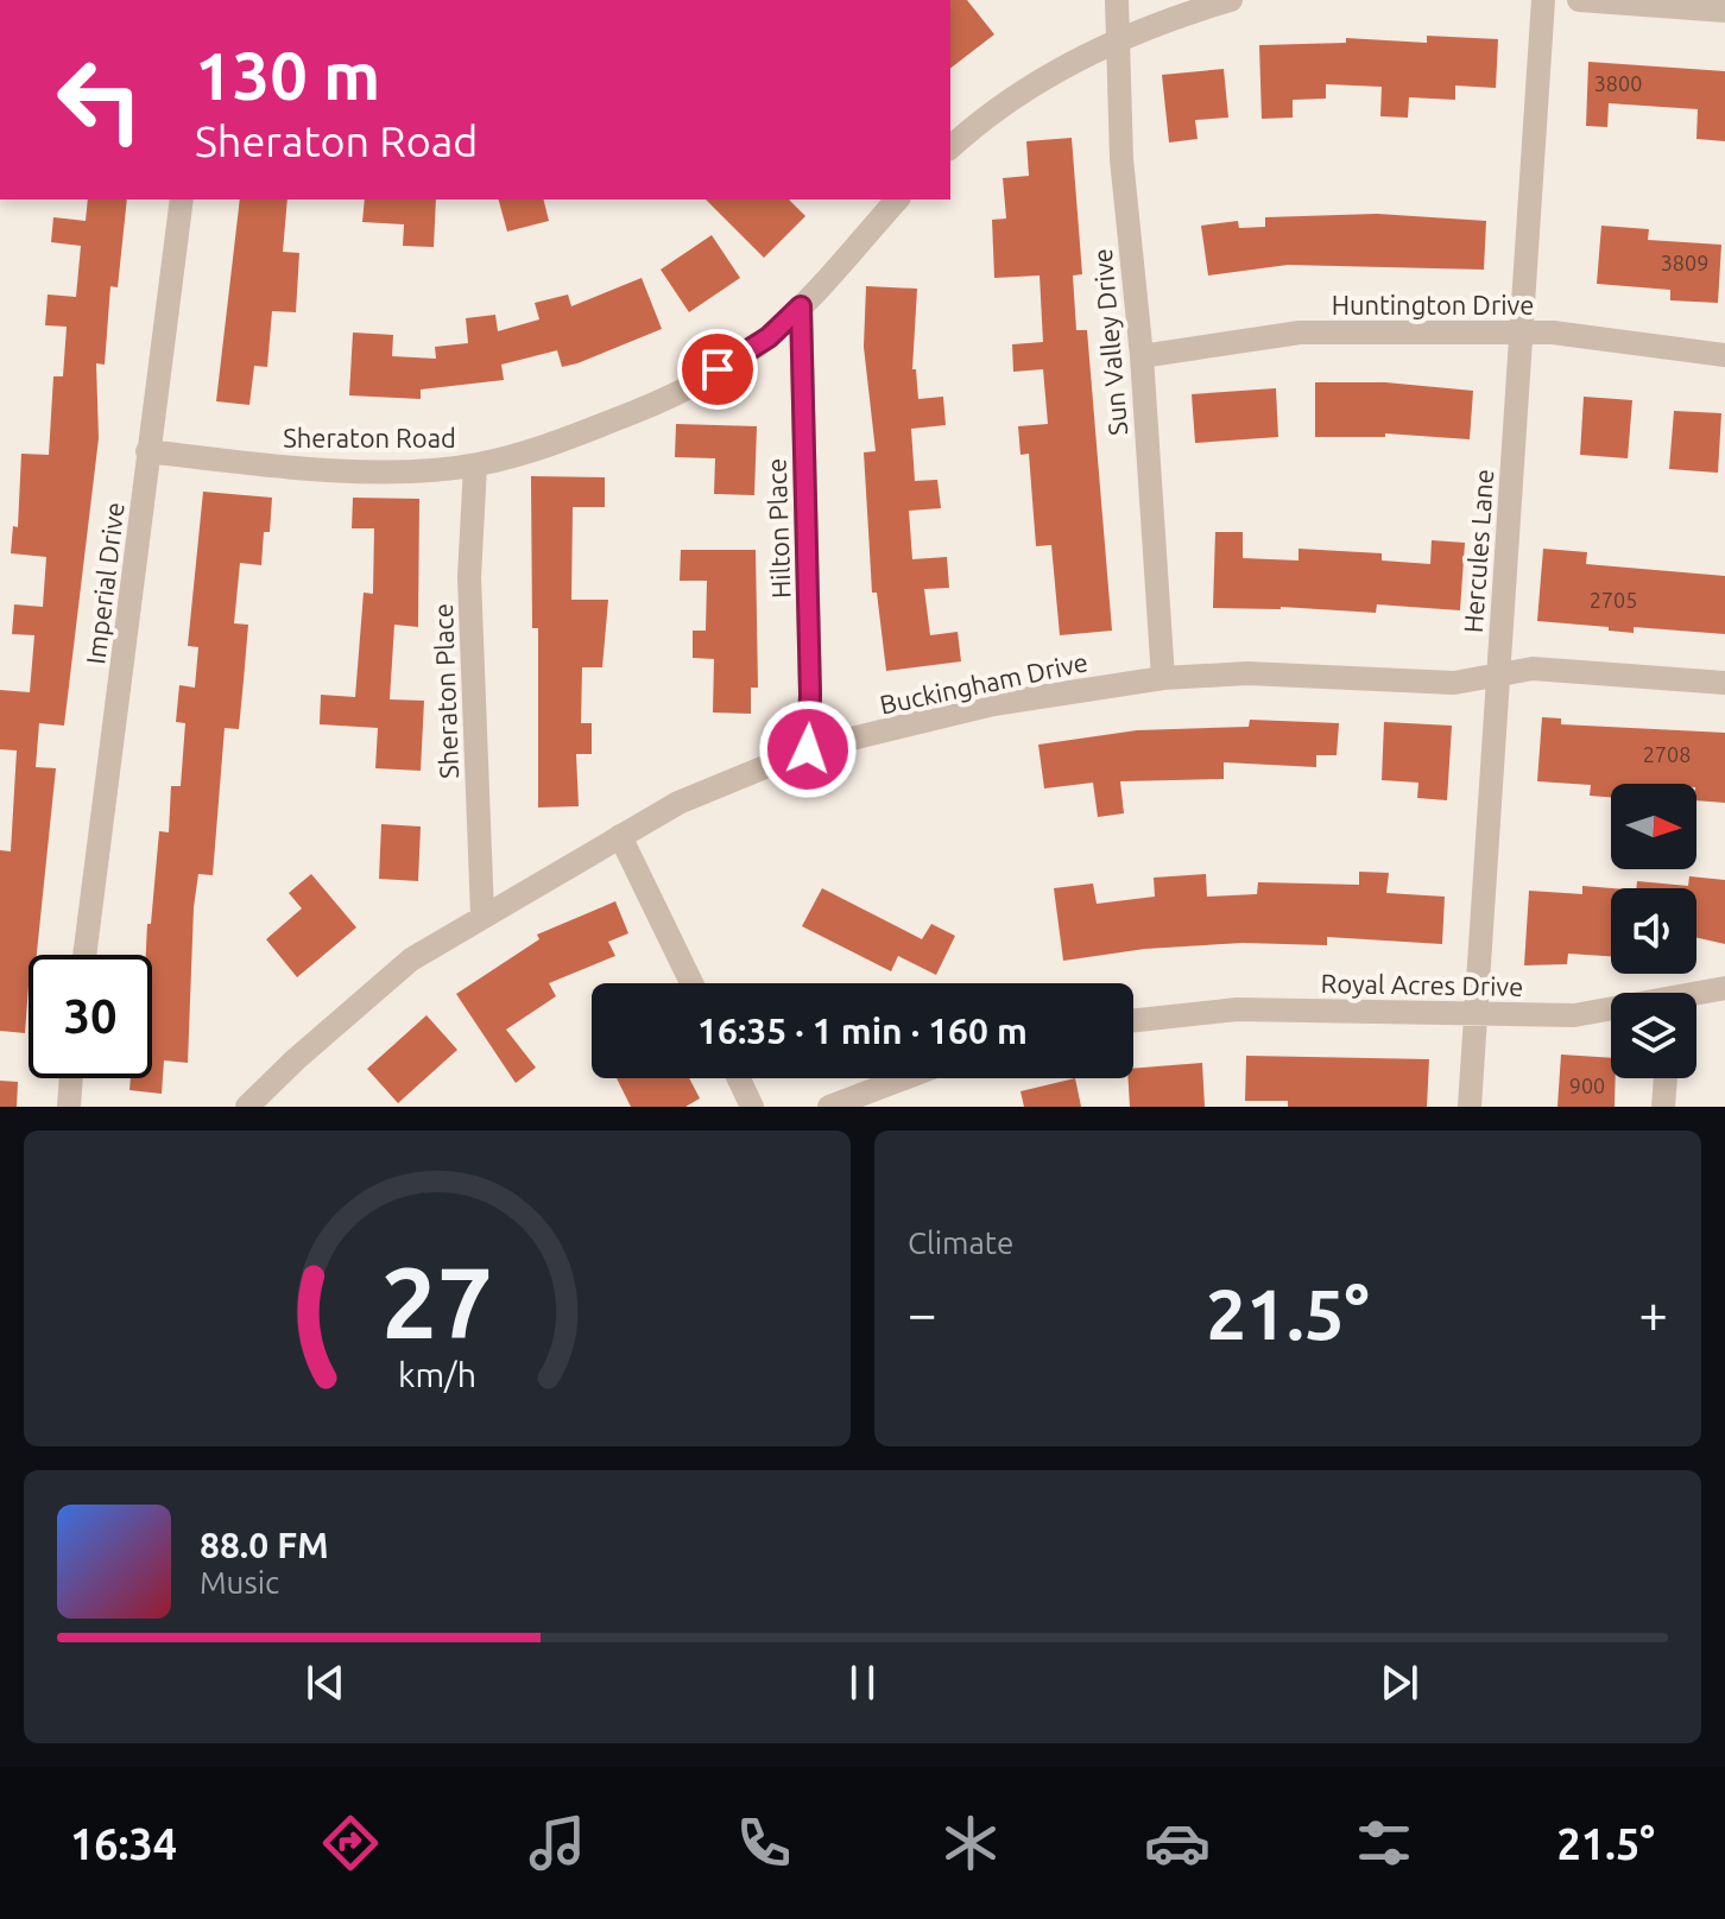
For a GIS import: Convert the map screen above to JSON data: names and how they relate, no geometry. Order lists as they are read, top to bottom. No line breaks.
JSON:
{"streets":{"street":["Huntington Drive","Sun Valley Drive","Sheraton Road","Hilton Place","Hercules Lane","Imperial Drive","Buckingham Drive","Sheraton Place","Royal Acres Drive"]},"crossings":[["Huntington Drive","Sun Valley Drive"],["Huntington Drive","Hercules Lane"],["Sun Valley Drive","Buckingham Drive"],["Sheraton Road","Hilton Place"],["Sheraton Road","Imperial Drive"],["Sheraton Road","Sheraton Place"],["Hilton Place","Buckingham Drive"],["Hercules Lane","Buckingham Drive"],["Hercules Lane","Royal Acres Drive"],["Buckingham Drive","Sheraton Place"]],"house_numbers":["3800","3809","2705","2708","900"],"north":"right","page":{"turn":["130 m","Sheraton Road"],"limit":"30","trip":"16:35 · 1 min · 160 m","tile":"Climate","heat":["−","21.5°","+"],"song":["88.0 FM","Music"],"tabs":["16:34","21.5°"],"gauge":["27","km/h"]}}
